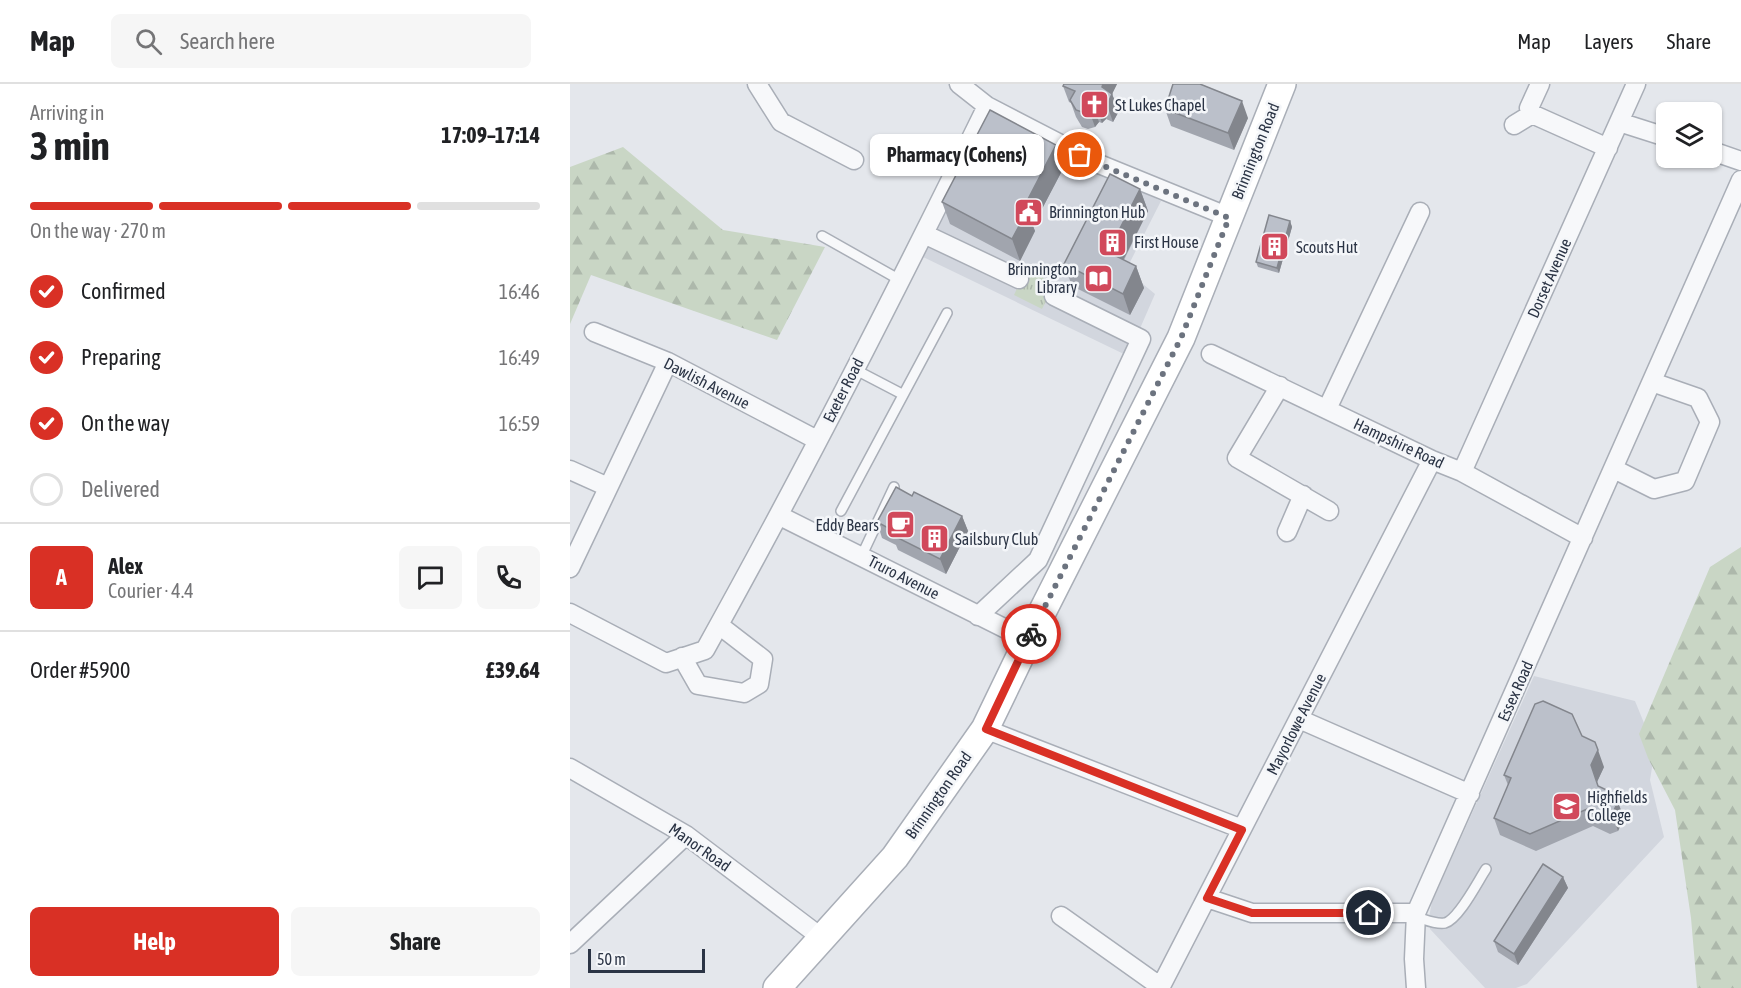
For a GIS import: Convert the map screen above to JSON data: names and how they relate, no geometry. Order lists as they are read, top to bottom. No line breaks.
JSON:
{"streets":{"street":["Brinnington Road","Dorset Avenue","Dawlish Avenue","Exeter Road","Hampshire Road","Truro Avenue","Essex Road","Mayorlowe Avenue","Manor Road"]},"crossings":[["Brinnington Road","Truro Avenue"],["Brinnington Road","Manor Road"],["Dorset Avenue","Hampshire Road"],["Dawlish Avenue","Exeter Road"],["Exeter Road","Truro Avenue"],["Hampshire Road","Essex Road"],["Hampshire Road","Mayorlowe Avenue"]],"places":{"church":["St Lukes Chapel"],"other":["Pharmacy (Cohens)"],"public building":["Brinnington Hub"],"building":["First House","Scouts Hut","Sailsbury Club"],"library":["Brinnington Library"],"cafe":["Eddy Bears"],"school or university":["Highfields College"]},"scale_bar":"50 m","page":{"header":"Map","search":"Search here","nav":["Map","Layers","Share"],"heading":["3 min","Arriving in","17:09–17:14"],"panel":["Alex","Courier · 4.4","Order #5900","£39.64"],"bubble":"Pharmacy (Cohens)","bar":"On the way · 270 m","list":[["Confirmed","16:46"],["Preparing","16:49"],["On the way","16:59"],"Delivered"],"round":"A","buttons":["Help","Share"],"scale":"50 m"}}
